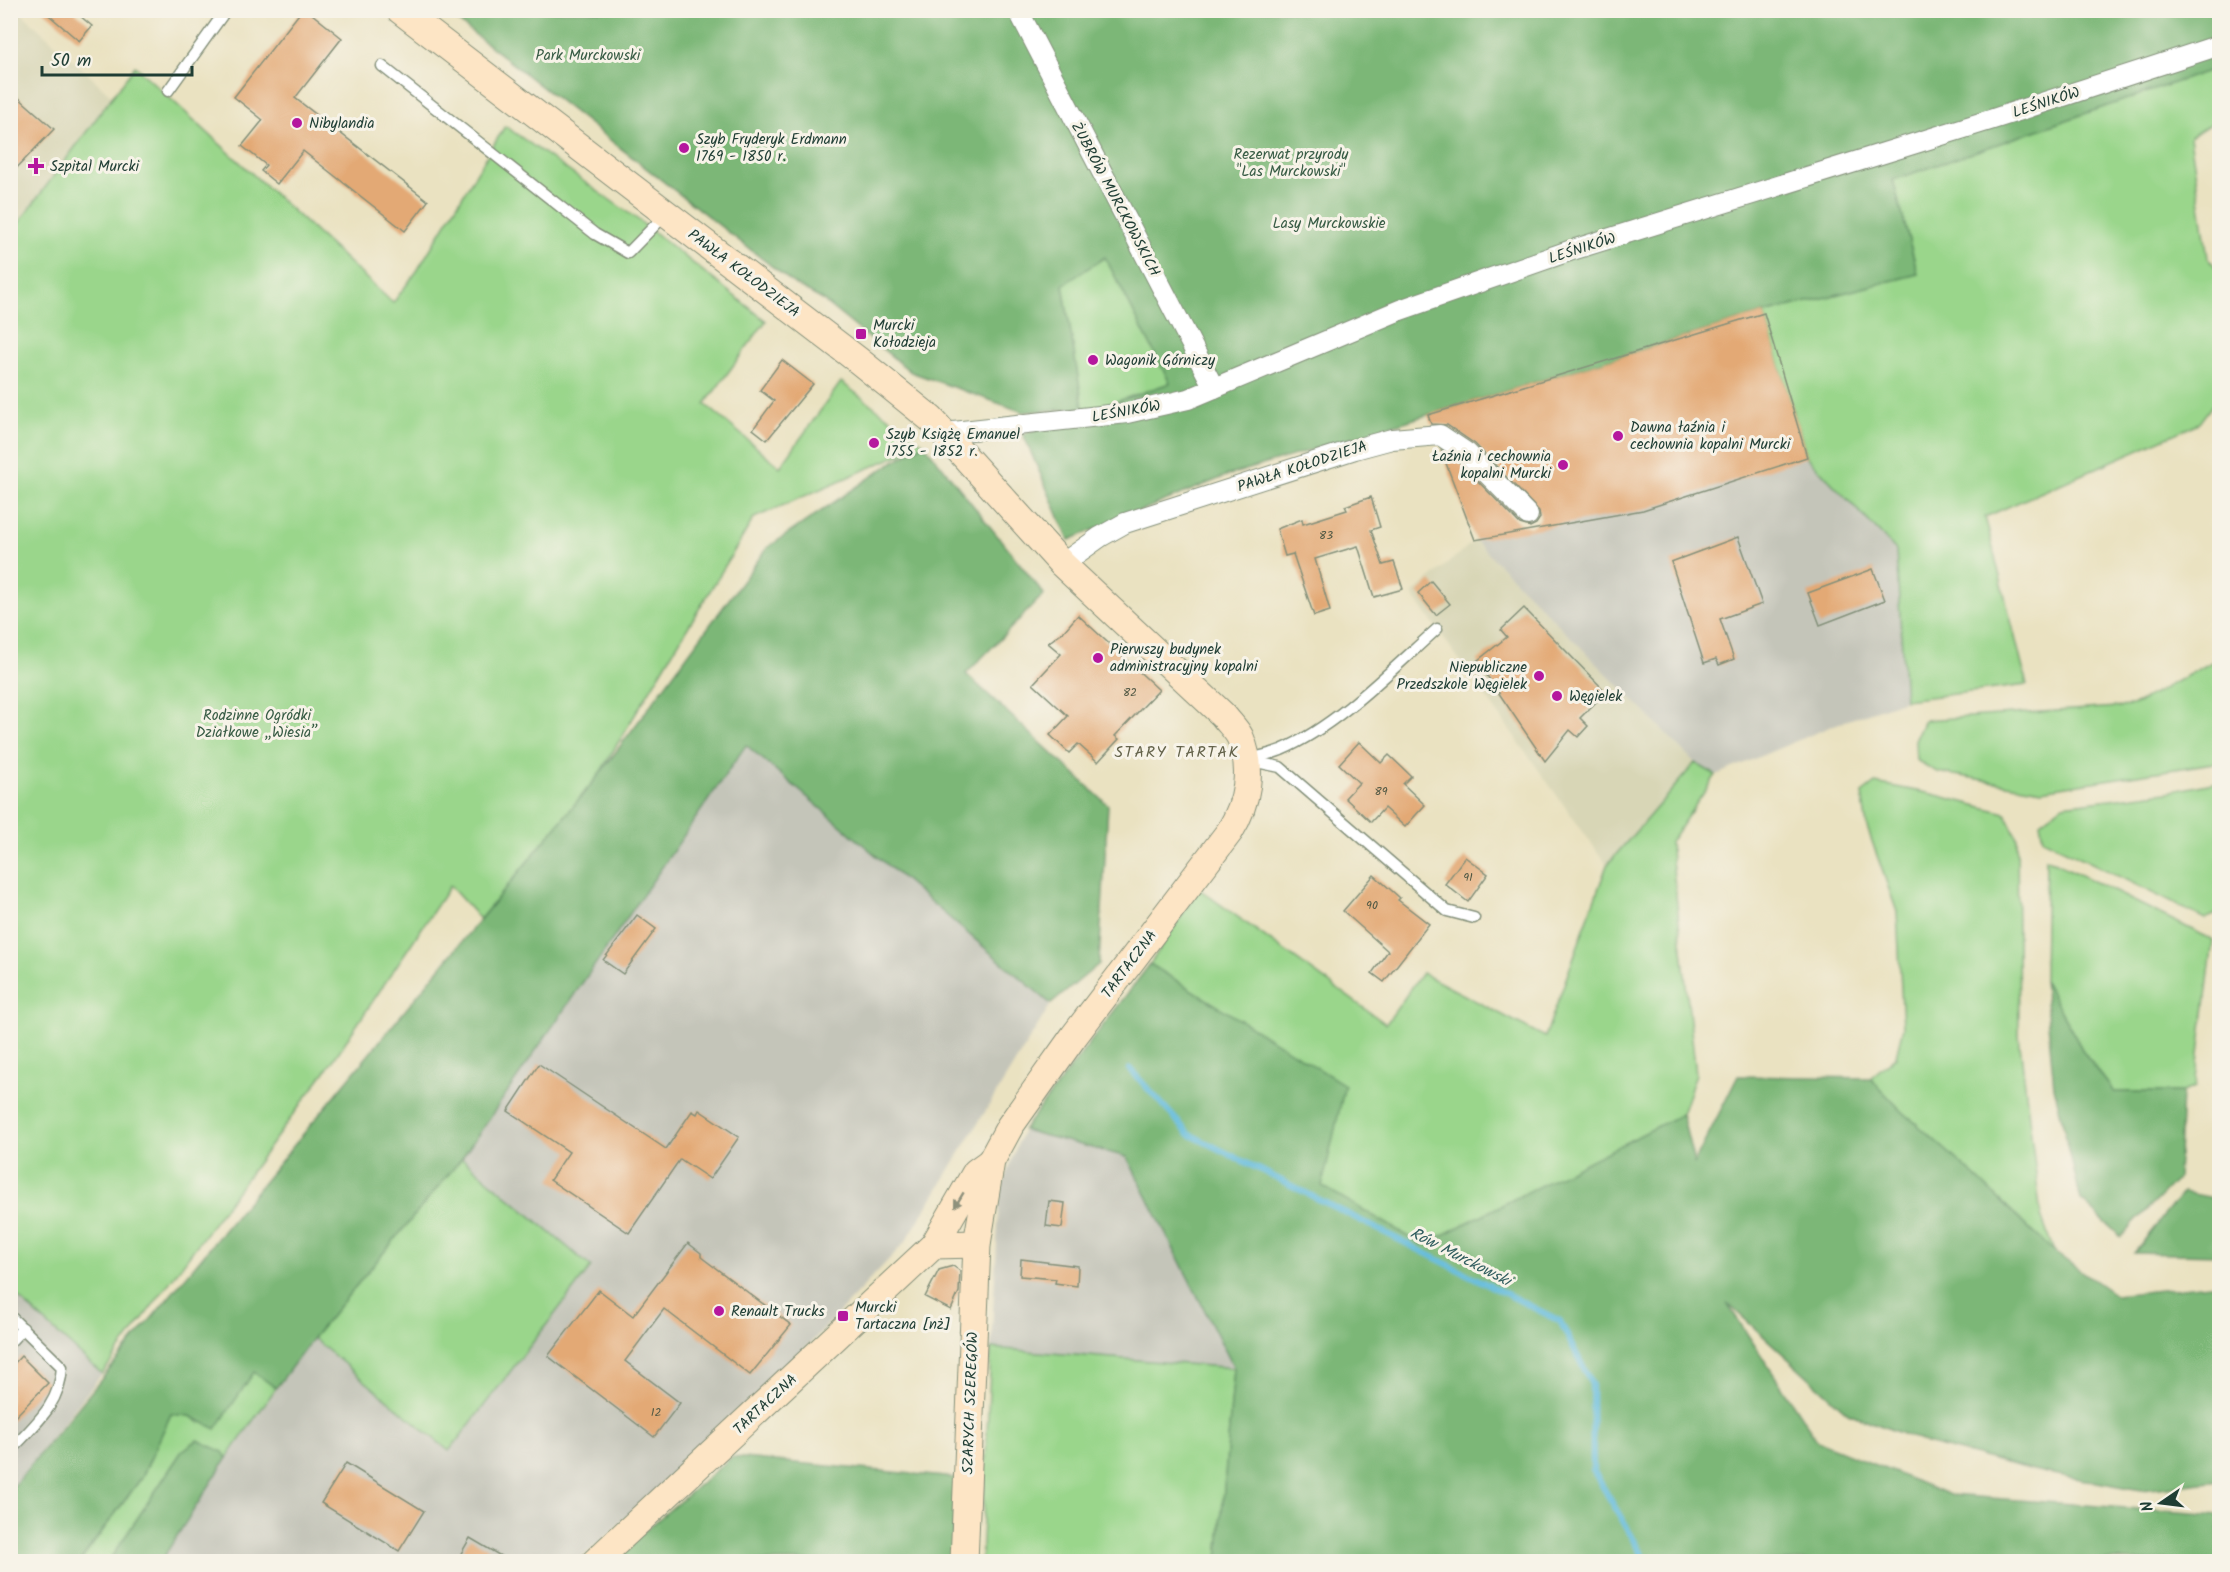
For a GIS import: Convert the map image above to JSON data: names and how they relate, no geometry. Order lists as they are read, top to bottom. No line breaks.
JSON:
{"streets":{"street":["LEŚNIKÓW","ŻUBRÓW MURCKOWSKICH","PAWŁA KOŁODZIEJA","TARTACZNA","SZARYCH SZEREGÓW"]},"crossings":[["LEŚNIKÓW","ŻUBRÓW MURCKOWSKICH"],["LEŚNIKÓW","PAWŁA KOŁODZIEJA"],["PAWŁA KOŁODZIEJA","TARTACZNA"],["TARTACZNA","SZARYCH SZEREGÓW"]],"districts":["STARY TARTAK"],"water":["Rów Murckowski"],"parks":["Park Murckowski","Rezerwat przyrody \"Las Murckowski\"","Lasy Murckowskie","Rodzinne Ogródki Działkowe „Wiesia”"],"places":{"other":["Nibylandia","Szyb Fryderyk Erdmann 1769 - 1850 r.","Wagonik Górniczy","Dawna łaźnia i cechownia kopalni Murcki","Szyb Książę Emanuel 1755 - 1852 r.","Łaźnia i cechownia kopalni Murcki","Pierwszy budynek administracyjny kopalni","Niepubliczne Przedszkole Węgielek","Węgielek","Renault Trucks"],"health":["Szpital Murcki"],"transit":["Murcki Kołodzieja","Murcki Tartaczna [nż]"]},"house_numbers":["83","82","89","91","90","12"],"scale_bar":"50 m","north":"left"}
